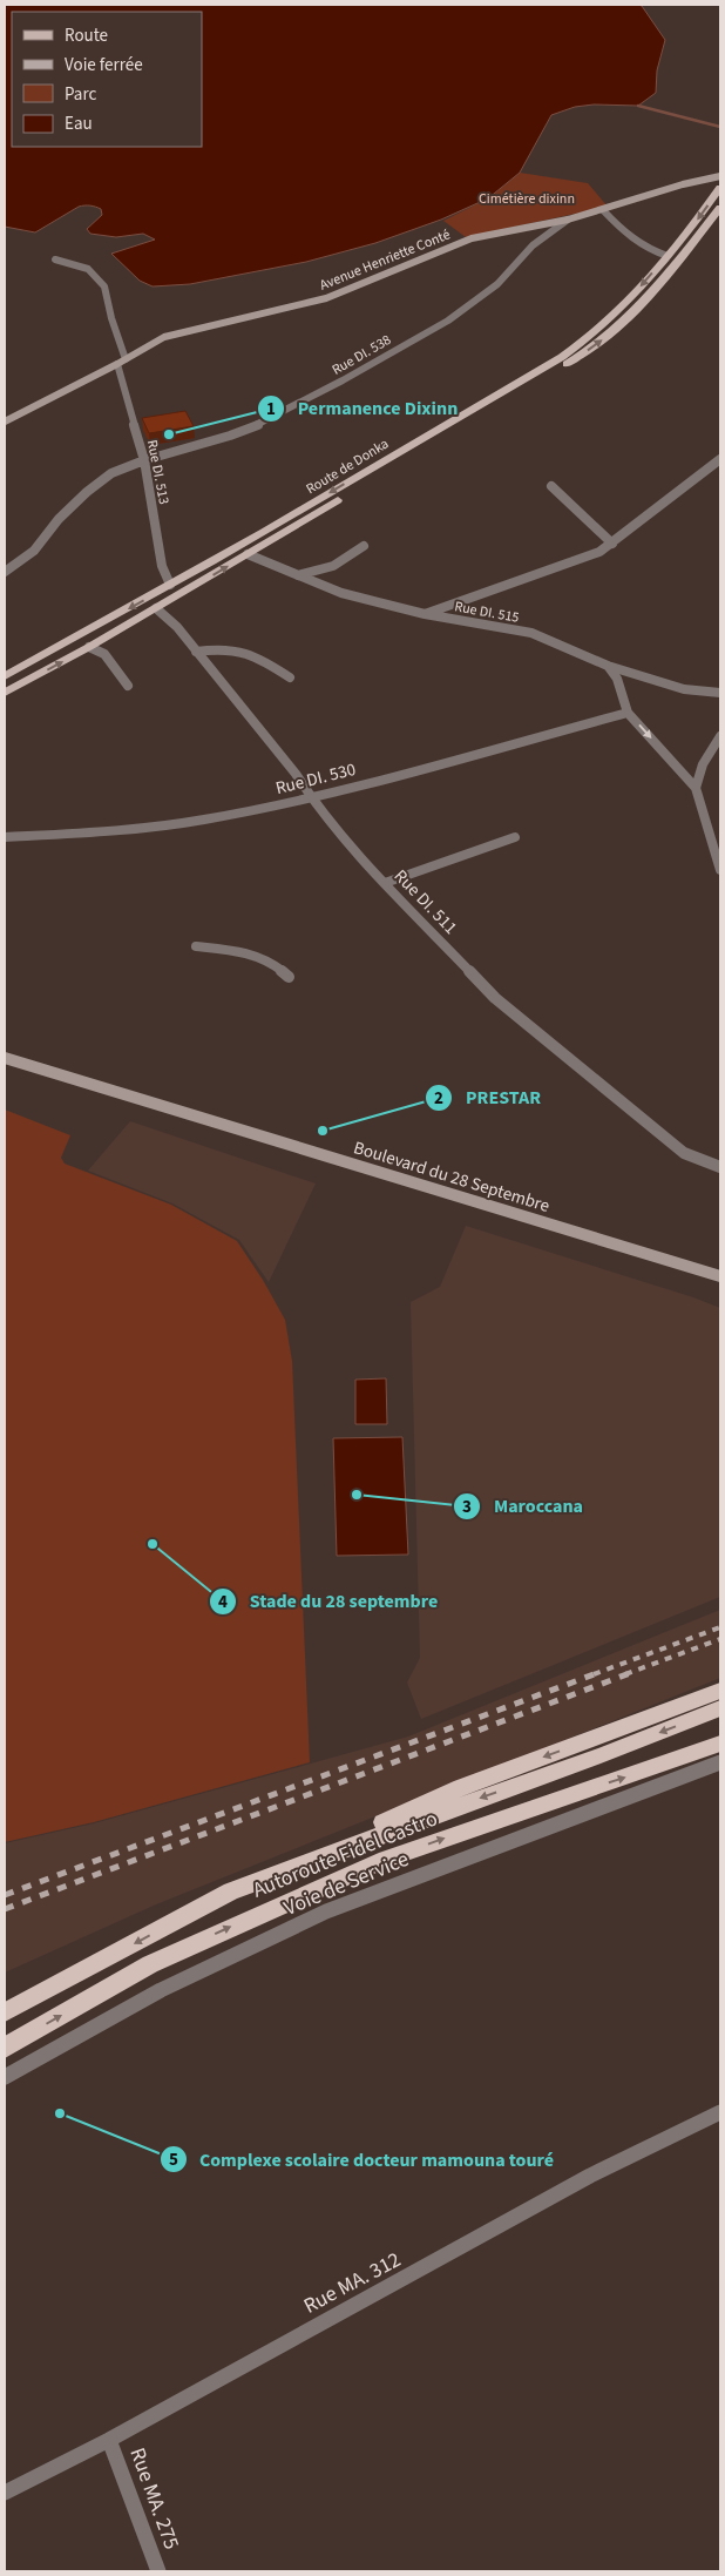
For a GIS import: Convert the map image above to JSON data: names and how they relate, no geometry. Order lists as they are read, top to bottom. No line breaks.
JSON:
{"streets":{"highway":["Autoroute Fidel Castro"],"main road":["Avenue Henriette Conté","Route de Donka","Boulevard du 28 Septembre"],"street":["Rue DI. 538","Rue DI. 513","Rue DI. 515","Rue DI. 530","Rue DI. 511","Voie de Service","Rue MA. 312","Rue MA. 275"]},"crossings":[["Avenue Henriette Conté","Rue DI. 538"],["Avenue Henriette Conté","Rue DI. 513"],["Rue DI. 538","Rue DI. 513"],["Route de Donka","Rue DI. 513"],["Route de Donka","Rue DI. 515"],["Route de Donka","Rue DI. 511"],["Rue DI. 530","Rue DI. 511"],["Rue MA. 312","Rue MA. 275"]],"parks":["Cimétière dixinn"],"places":["Permanence Dixinn","PRESTAR","Maroccana","Stade du 28 septembre","Complexe scolaire docteur mamouna touré"],"legend":["Route","Voie ferrée","Parc","Eau"]}
